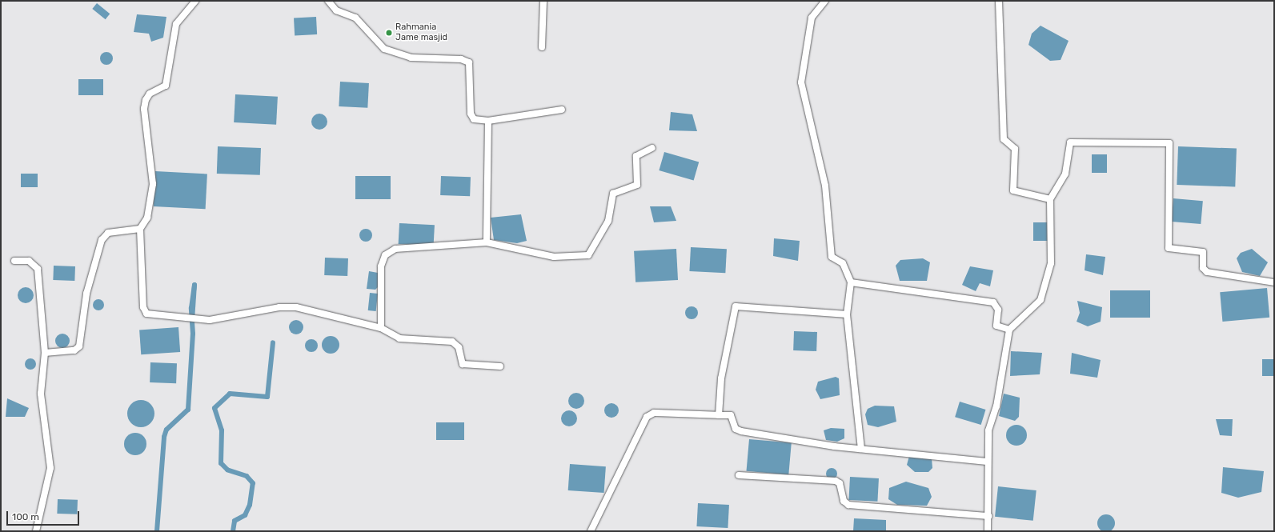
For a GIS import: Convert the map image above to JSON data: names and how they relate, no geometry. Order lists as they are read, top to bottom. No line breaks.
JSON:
{"places":["Rahmania Jame masjid"],"scale_bar":"100 m"}
